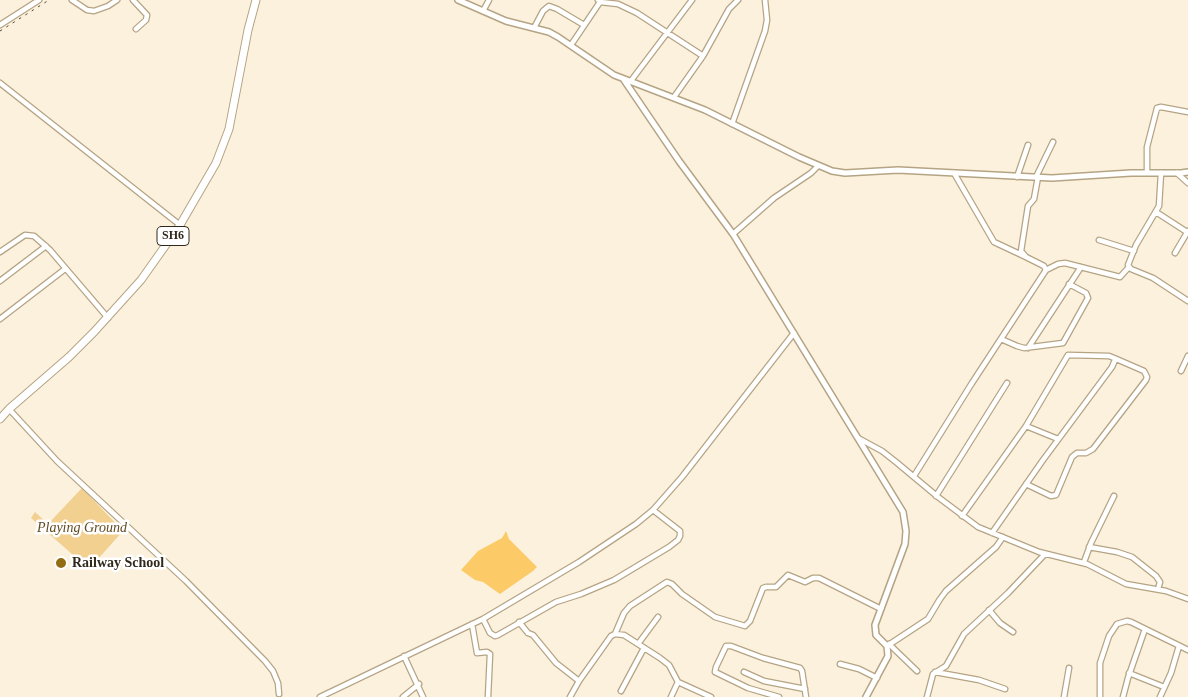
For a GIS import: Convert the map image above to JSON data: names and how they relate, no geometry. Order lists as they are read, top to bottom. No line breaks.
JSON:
{"streets":{"main road":["SH6"]},"parks":["Playing Ground"],"places":["Railway School"]}
